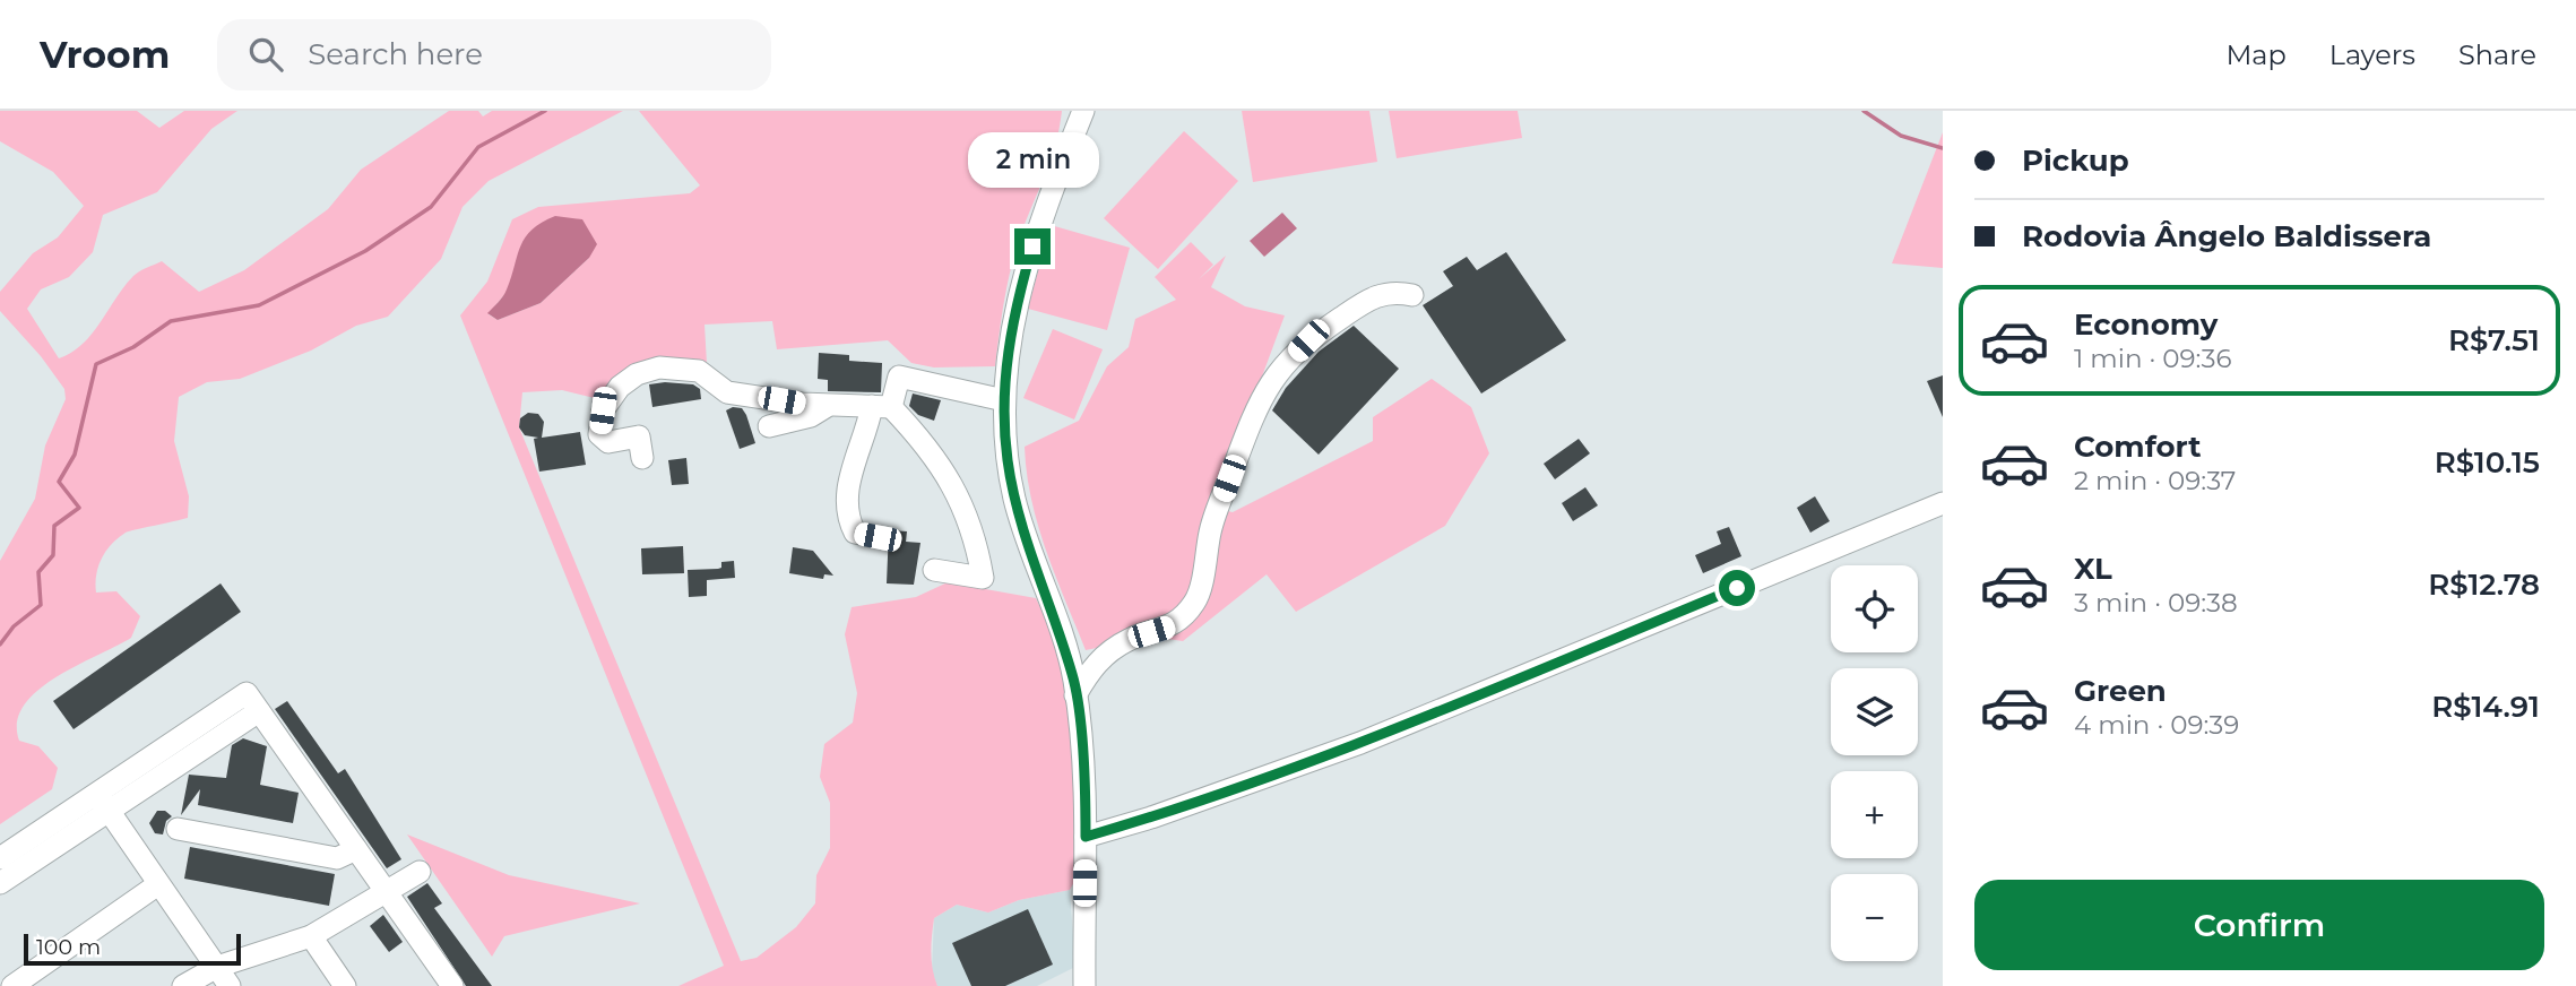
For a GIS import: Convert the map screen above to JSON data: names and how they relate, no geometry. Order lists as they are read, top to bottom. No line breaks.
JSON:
{"scale_bar":"100 m","page":{"header":"Vroom","search":"Search here","nav":["Map","Layers","Share"],"banner":["Pickup","Rodovia Ângelo Baldissera"],"bubble":"2 min","list":[{"name":"Economy","note":"1 min · 09:36","value":"R$7.51"},{"name":"Comfort","note":"2 min · 09:37","value":"R$10.15"},{"name":"XL","note":"3 min · 09:38","value":"R$12.78"},{"name":"Green","note":"4 min · 09:39","value":"R$14.91"}],"map_buttons":["+","−"],"buttons":"Confirm","scale":"100 m"}}
